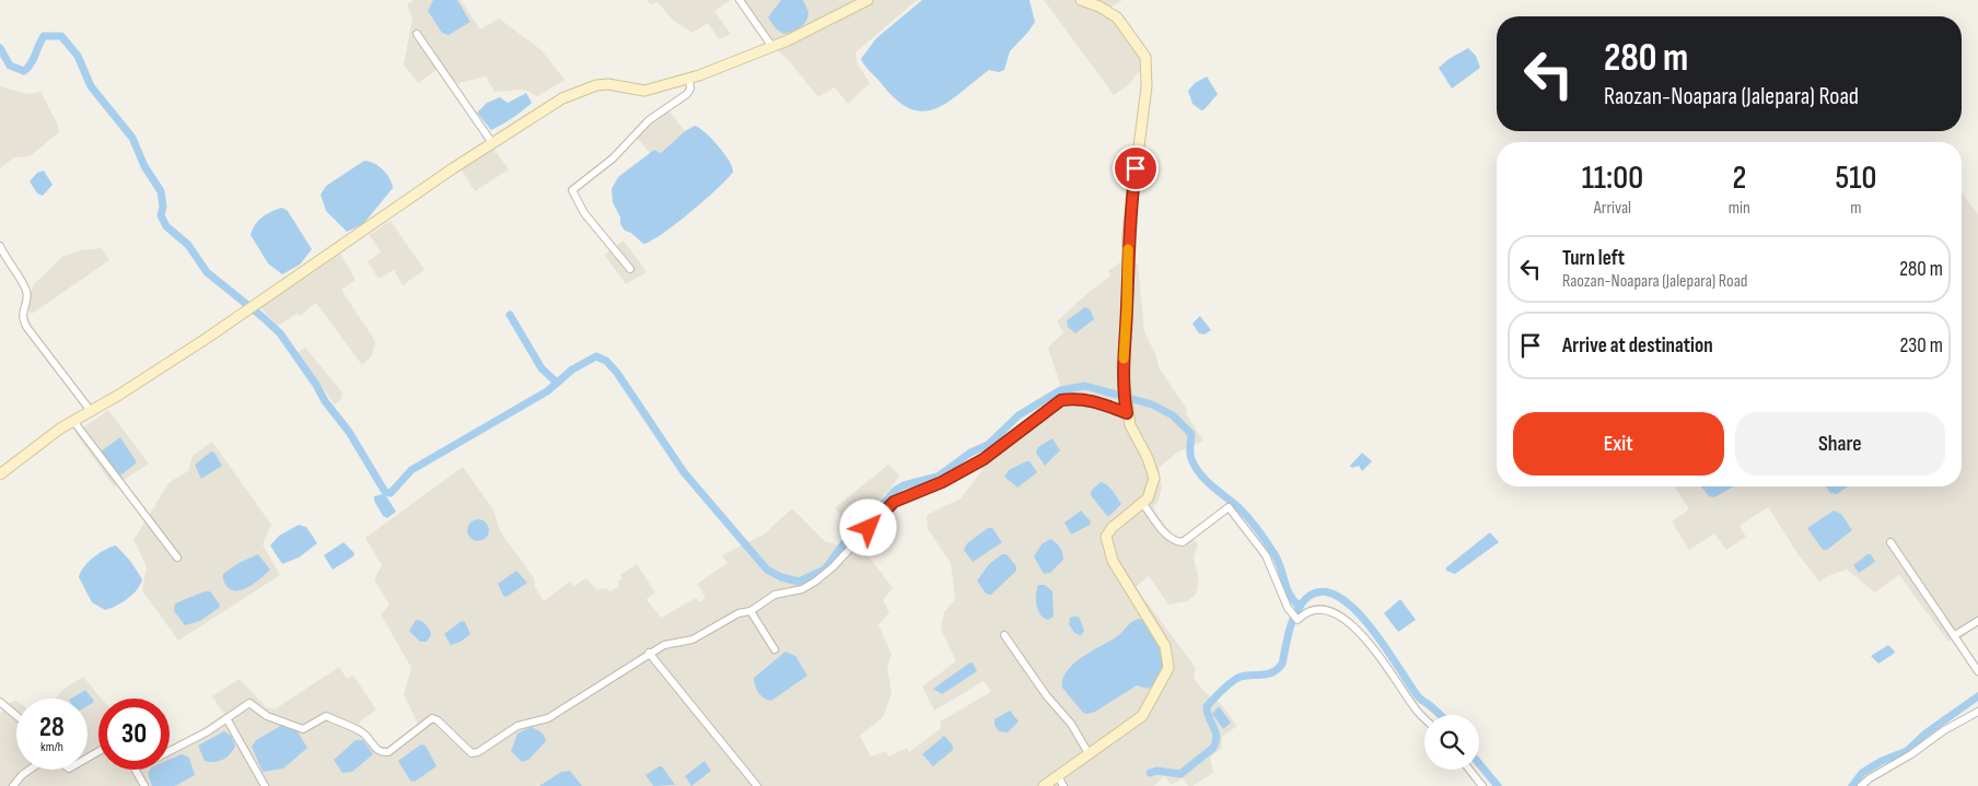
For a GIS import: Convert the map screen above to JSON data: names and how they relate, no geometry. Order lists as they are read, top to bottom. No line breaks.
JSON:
{"page":{"turn":["280 m","Raozan-Noapara (Jalepara) Road"],"eta":["11:00","Arrival","2","min","510","m"],"list":[{"name":"Turn left","note":"Raozan-Noapara (Jalepara) Road","value":"280 m"},{"name":"Arrive at destination","value":"230 m"}],"buttons":["Exit","Share"],"speed":"28 km/h","limit":"30"}}
